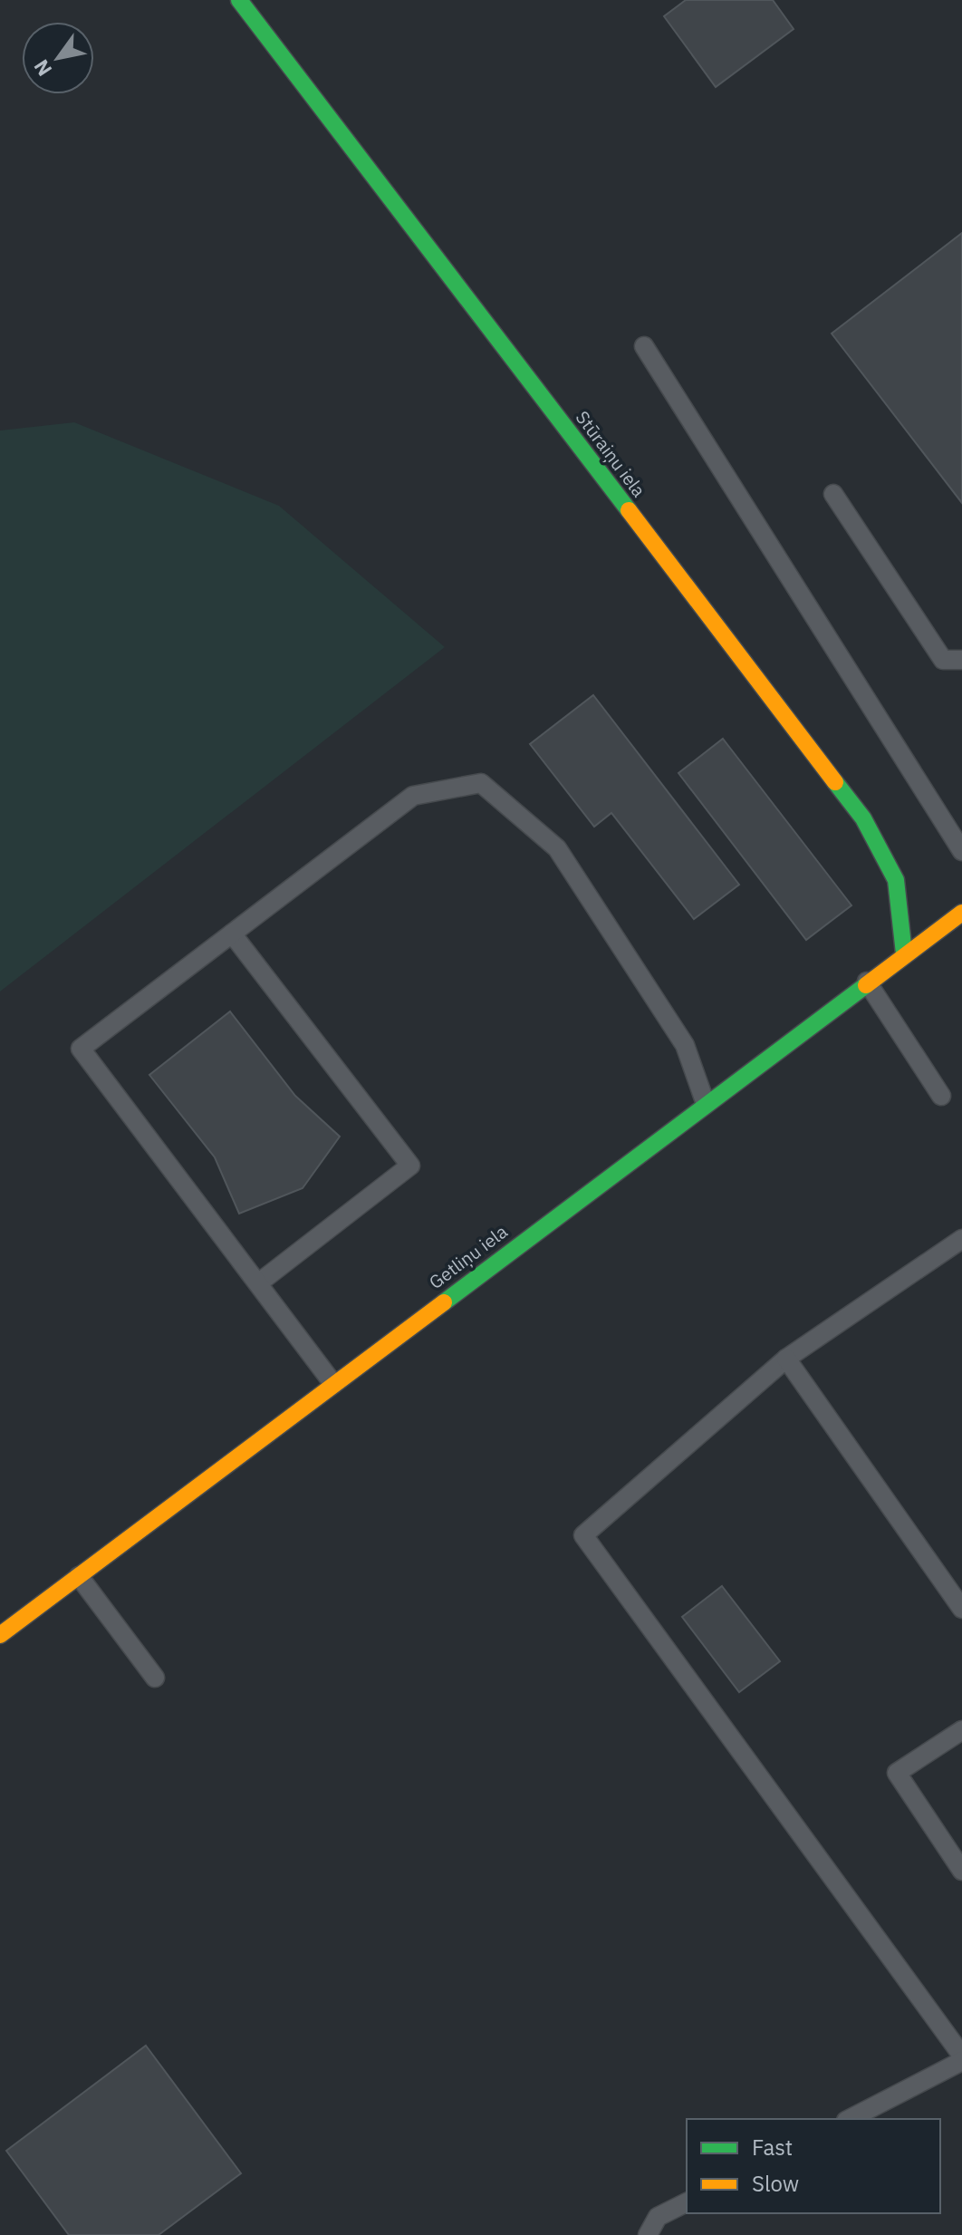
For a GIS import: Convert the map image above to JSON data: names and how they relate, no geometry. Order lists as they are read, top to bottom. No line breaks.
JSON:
{"streets":{"street":["Stūraiņu iela","Getliņu iela"]},"crossings":[["Stūraiņu iela","Getliņu iela"]],"legend":["Fast","Slow"],"north":"bottom left"}
